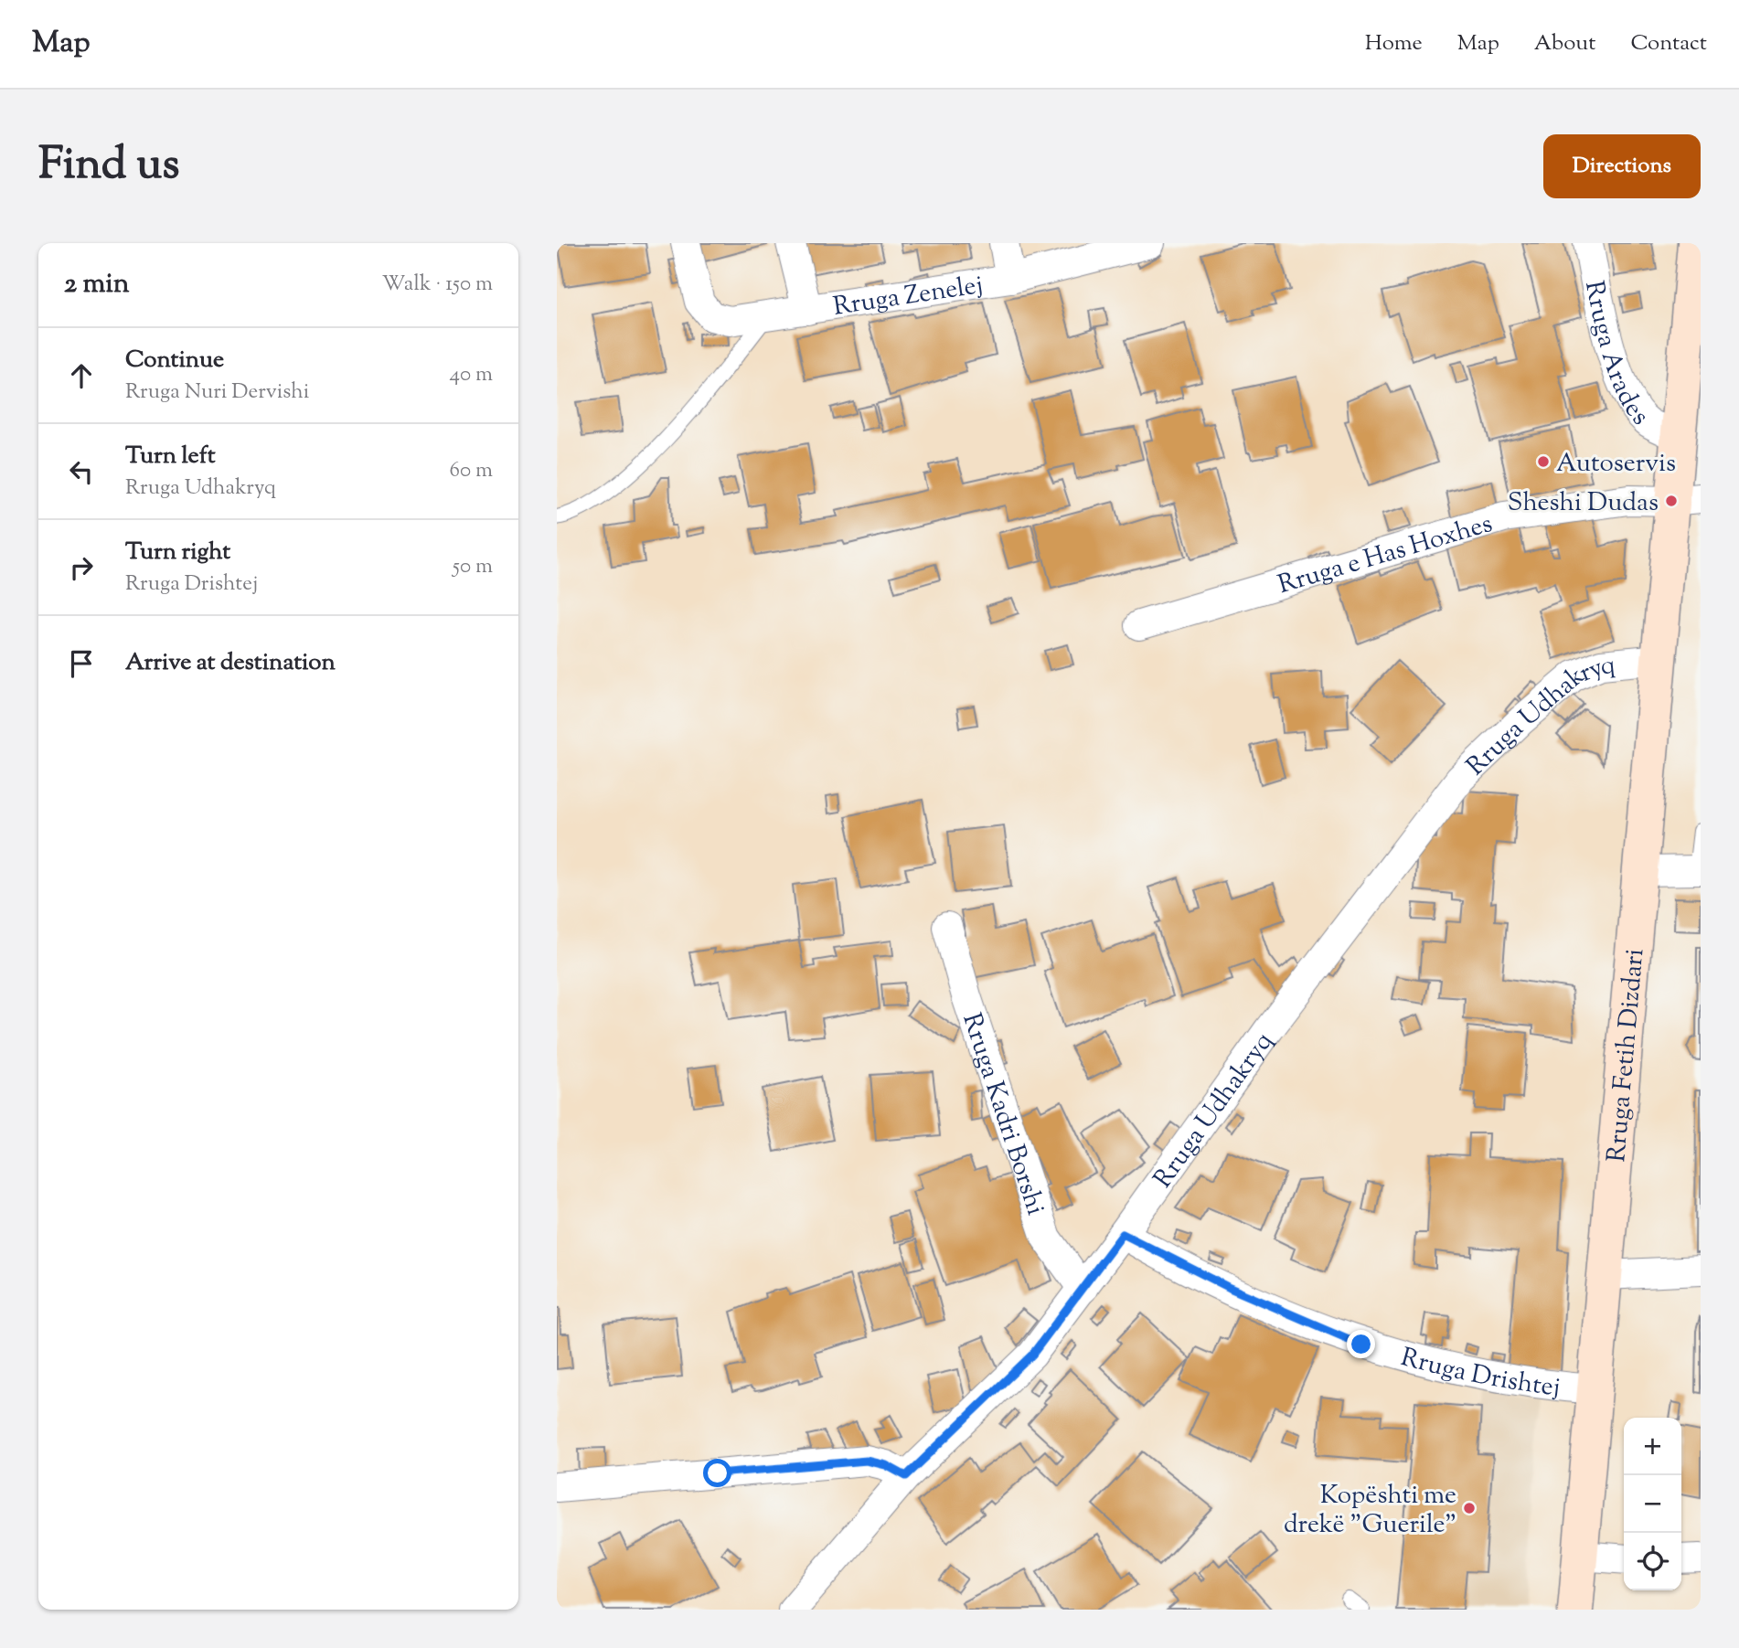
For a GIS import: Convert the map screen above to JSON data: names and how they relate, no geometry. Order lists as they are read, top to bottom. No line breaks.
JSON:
{"streets":{"main road":["Rruga Fetih Dizdari"],"street":["Rruga Zenelej","Rruga Arades","Rruga e Has Hoxhes","Rruga Udhakryq","Rruga Kadri Borshi","Rruga Drishtej"]},"crossings":[["Rruga Arades","Rruga Fetih Dizdari"],["Rruga e Has Hoxhes","Rruga Fetih Dizdari"],["Rruga Udhakryq","Rruga Fetih Dizdari"],["Rruga Udhakryq","Rruga Kadri Borshi"],["Rruga Udhakryq","Rruga Drishtej"],["Rruga Fetih Dizdari","Rruga Drishtej"]],"places":["Autoservis","Sheshi Dudas","Kopështi me drekë \"Guerile\""],"page":{"header":"Map","nav":["Home","Map","About","Contact"],"title":"Find us","buttons":"Directions","heading":["2 min","Walk · 150 m"],"list":[["Continue","Rruga Nuri Dervishi","40 m"],["Turn left","Rruga Udhakryq","60 m"],["Turn right","Rruga Drishtej","50 m"],"Arrive at destination"],"map_buttons":["+","−"]}}
